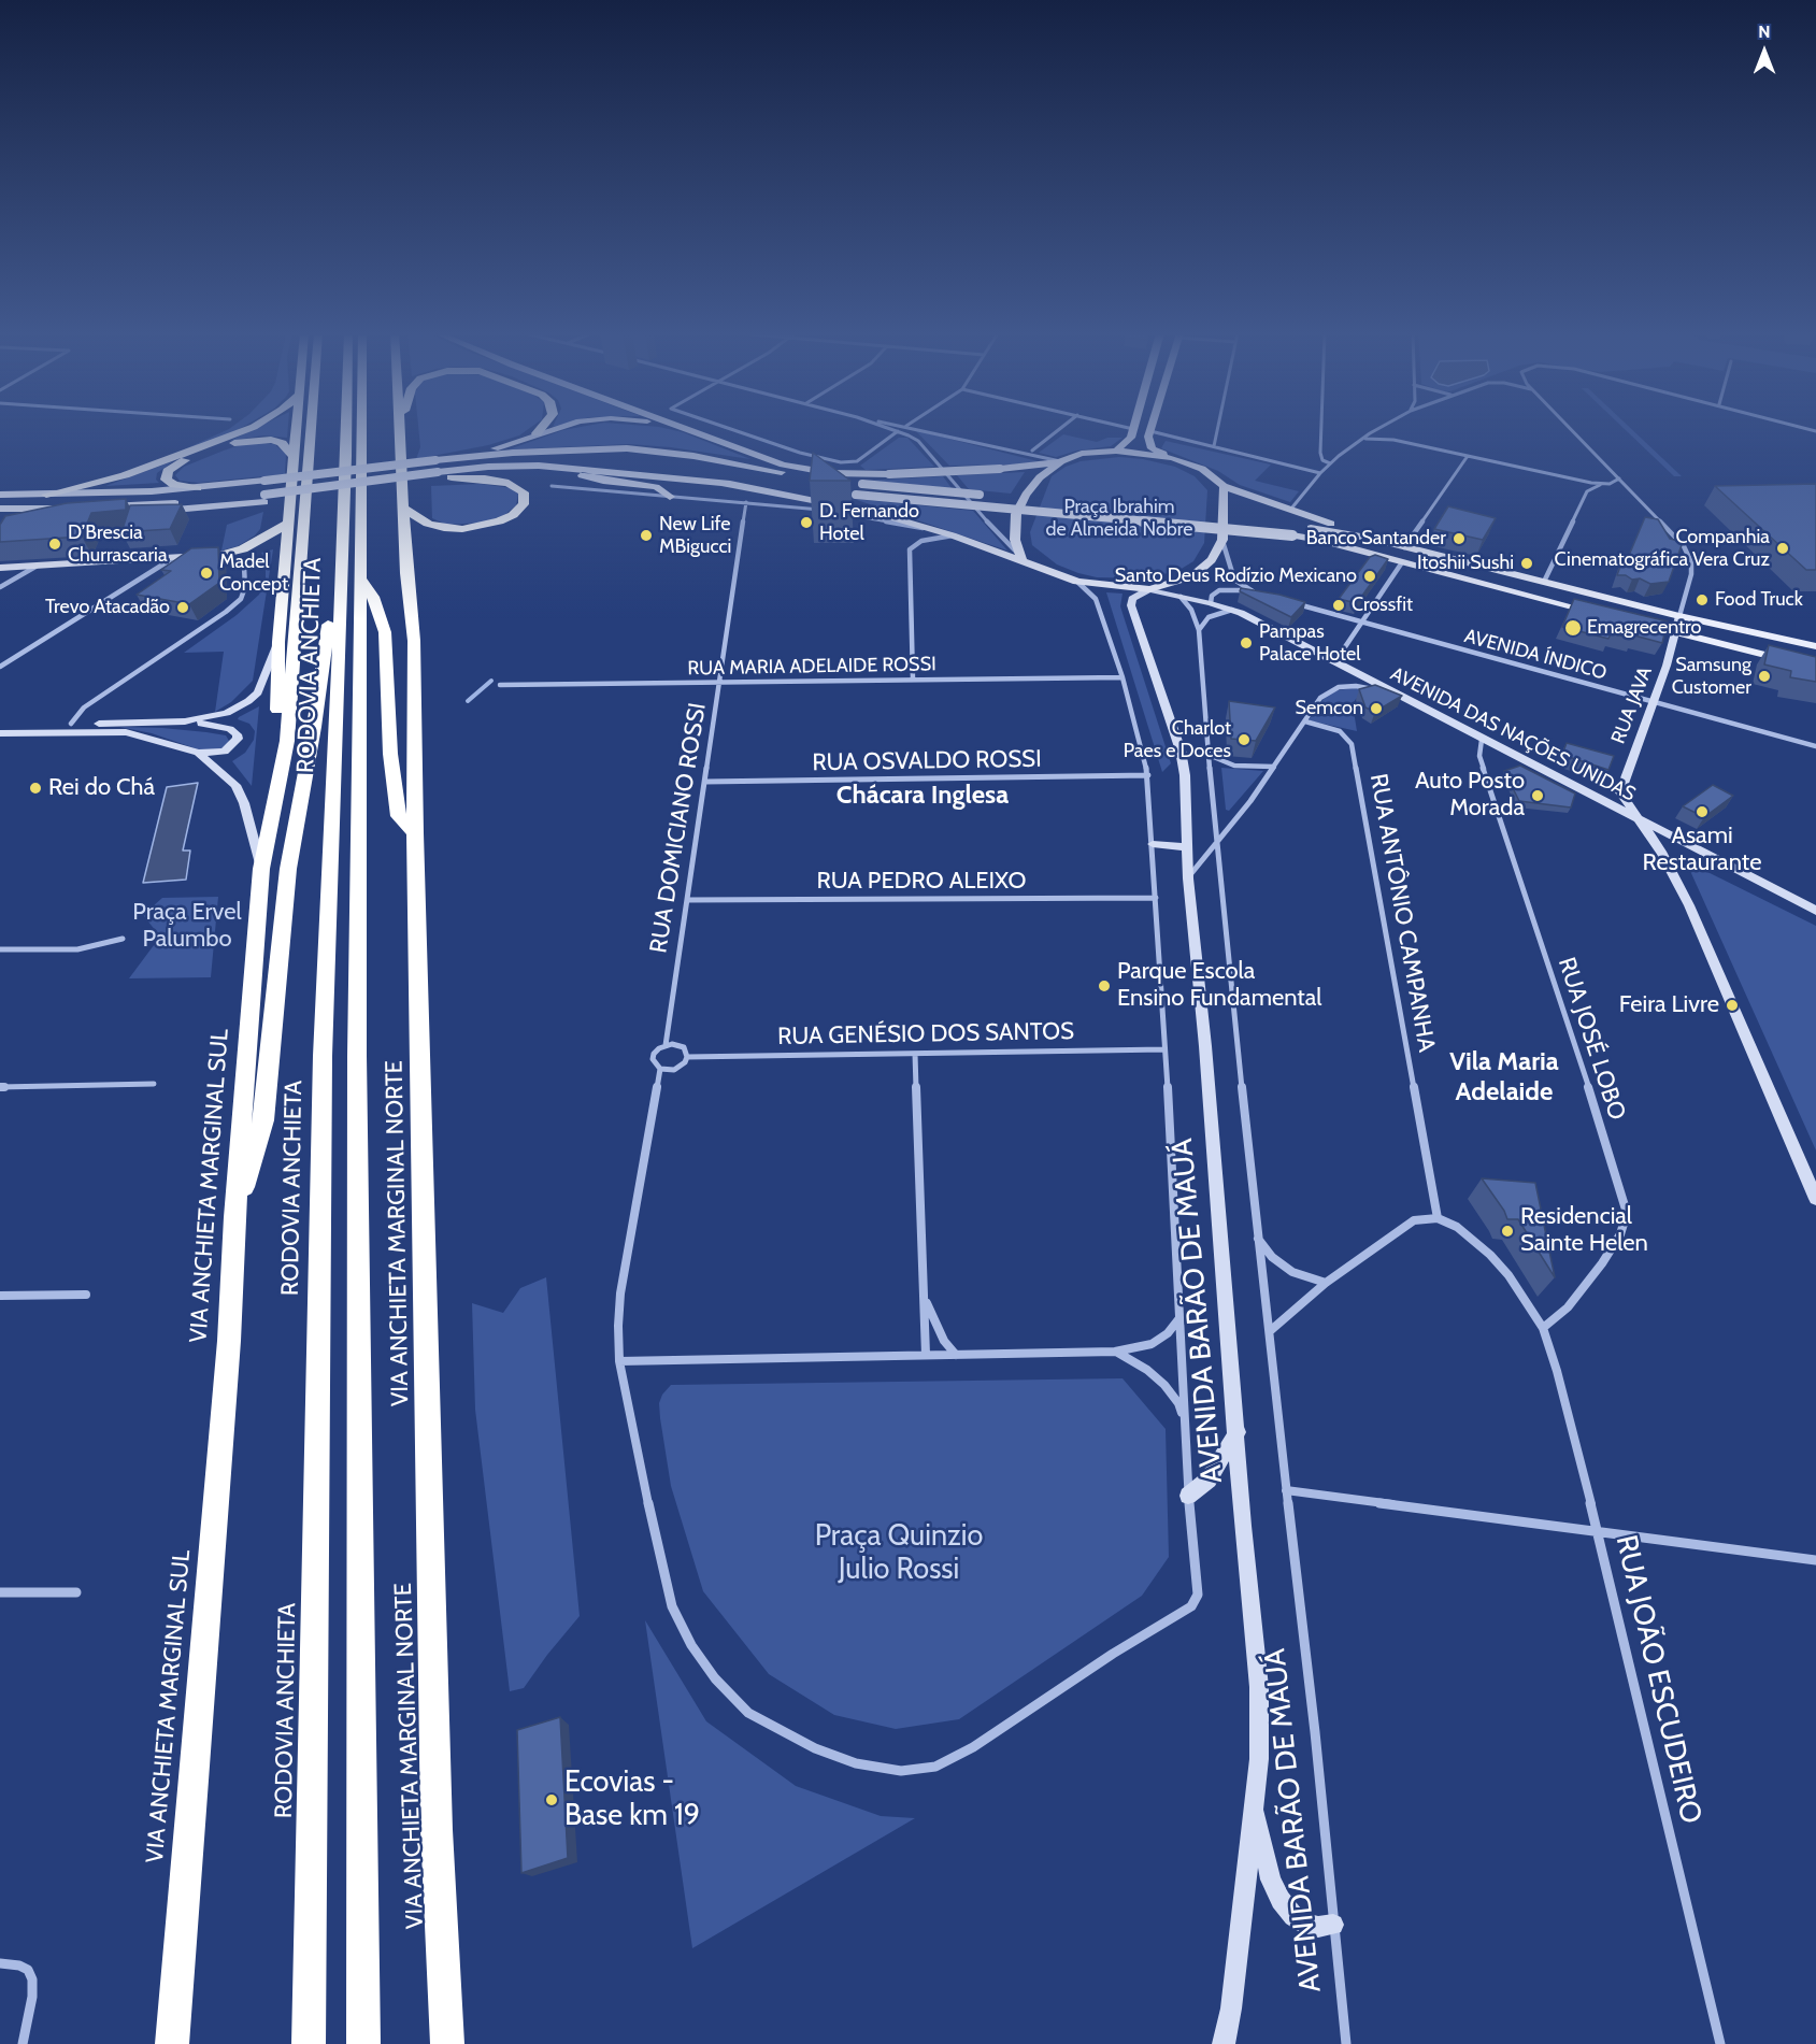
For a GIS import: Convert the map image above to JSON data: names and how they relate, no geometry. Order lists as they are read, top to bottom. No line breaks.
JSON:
{"streets":{"highway":["RODOVIA ANCHIETA","VIA ANCHIETA MARGINAL SUL","VIA ANCHIETA MARGINAL NORTE"],"main road":["AVENIDA DAS NAÇÕES UNIDAS"],"street":["AVENIDA ÍNDICO","RUA MARIA ADELAIDE ROSSI","RUA JAVA","RUA OSVALDO ROSSI","RUA DOMICIANO ROSSI","RUA PEDRO ALEIXO","RUA ANTÔNIO CAMPANHA","RUA GENÉSIO DOS SANTOS","RUA JOSÉ LOBO","AVENIDA BARÃO DE MAUÁ","RUA JOÃO ESCUDEIRO"]},"crossings":[["AVENIDA ÍNDICO","RUA JAVA"],["RUA MARIA ADELAIDE ROSSI","RUA DOMICIANO ROSSI"],["RUA MARIA ADELAIDE ROSSI","AVENIDA BARÃO DE MAUÁ"],["RUA JAVA","AVENIDA DAS NAÇÕES UNIDAS"],["AVENIDA DAS NAÇÕES UNIDAS","RUA DOMICIANO ROSSI"],["AVENIDA DAS NAÇÕES UNIDAS","RUA JOSÉ LOBO"],["AVENIDA DAS NAÇÕES UNIDAS","AVENIDA BARÃO DE MAUÁ"],["RUA OSVALDO ROSSI","RUA DOMICIANO ROSSI"],["RUA OSVALDO ROSSI","AVENIDA BARÃO DE MAUÁ"],["RUA DOMICIANO ROSSI","RUA PEDRO ALEIXO"],["RUA DOMICIANO ROSSI","RUA GENÉSIO DOS SANTOS"],["RUA PEDRO ALEIXO","AVENIDA BARÃO DE MAUÁ"],["RUA GENÉSIO DOS SANTOS","AVENIDA BARÃO DE MAUÁ"],["RUA JOSÉ LOBO","RUA JOÃO ESCUDEIRO"]],"districts":["Chácara Inglesa","Vila Maria Adelaide"],"parks":["Praça Ibrahim de Almeida Nobre","Praça Ervel Palumbo","Praça Quinzio Julio Rossi"],"places":["D. Fernando Hotel","New Life MBigucci","Banco Santander","D’Brescia Churrascaria","Companhia Cinematográfica Vera Cruz","Itoshii Sushi","Madel Concept","Santo Deus Rodízio Mexicano","Food Truck","Crossfit","Trevo Atacadão","Emagrecentro","Pampas Palace Hotel","Samsung Customer","Semcon","Charlot Paes e Doces","Rei do Chá","Auto Posto Morada","Asami Restaurante","Parque Escola Ensino Fundamental","Feira Livre","Residencial Sainte Helen","Ecovias - Base km 19"],"north":"top"}
